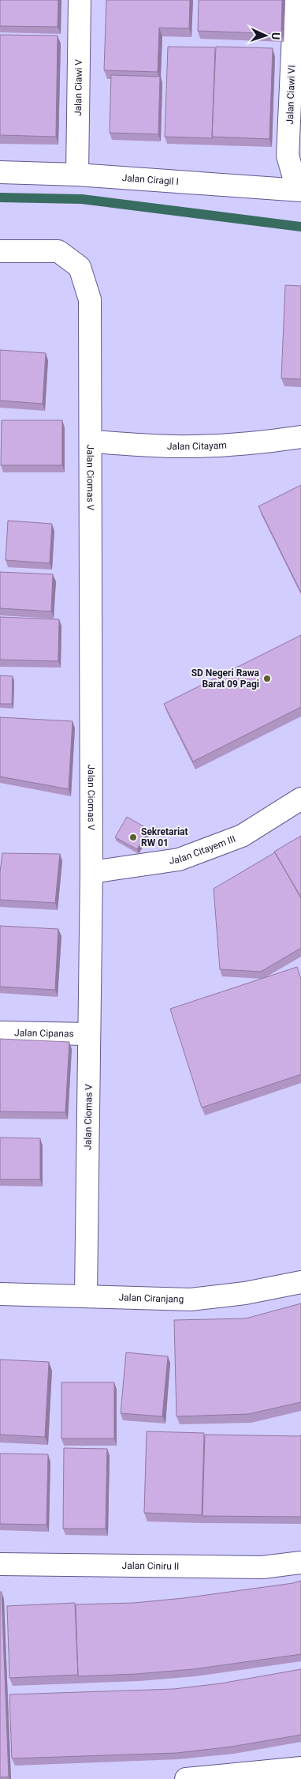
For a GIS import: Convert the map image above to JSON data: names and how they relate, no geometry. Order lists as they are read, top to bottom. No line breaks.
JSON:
{"streets":{"street":["Jalan Ciawi V","Jalan Ciawi VI","Jalan Ciragil I","Jalan Citayam","Jalan Ciomas V","Jalan Citayem III","Jalan Cipanas","Jalan Ciranjang","Jalan Ciniru II"]},"crossings":[["Jalan Ciawi V","Jalan Ciragil I"],["Jalan Ciawi VI","Jalan Ciragil I"],["Jalan Citayam","Jalan Ciomas V"],["Jalan Ciomas V","Jalan Citayem III"],["Jalan Ciomas V","Jalan Cipanas"],["Jalan Ciomas V","Jalan Ciranjang"]],"places":["SD Negeri Rawa Barat 09 Pagi","Sekretariat RW 01"],"north":"right"}
